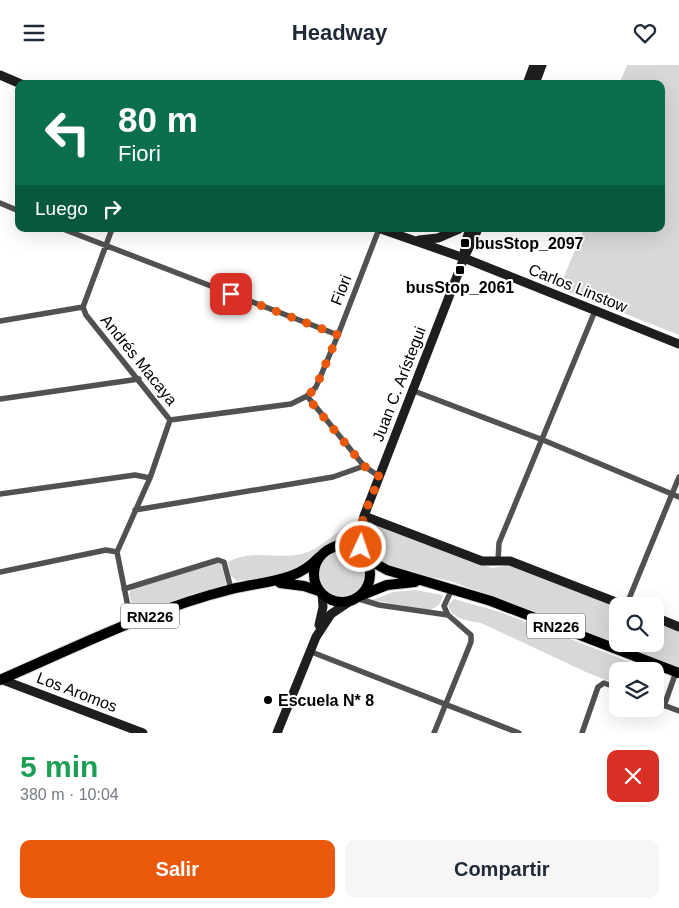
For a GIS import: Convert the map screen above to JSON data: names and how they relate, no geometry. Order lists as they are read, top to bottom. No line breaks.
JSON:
{"streets":{"highway":["RN226"],"main road":["Carlos Linstow","Juan C. Arístegui","Los Aromos"],"street":["Fiori","Andrés Macaya"]},"crossings":[["Carlos Linstow","Juan C. Arístegui"],["Juan C. Arístegui","RN226"],["RN226","Los Aromos"]],"places":{"transit":["busStop_2097","busStop_2061"],"other":["Escuela N* 8"]},"page":{"header":"Headway","turn":["80 m","Fiori"],"then":"Luego","heading":["5 min","380 m · 10:04"],"buttons":["Salir","Compartir"]}}
